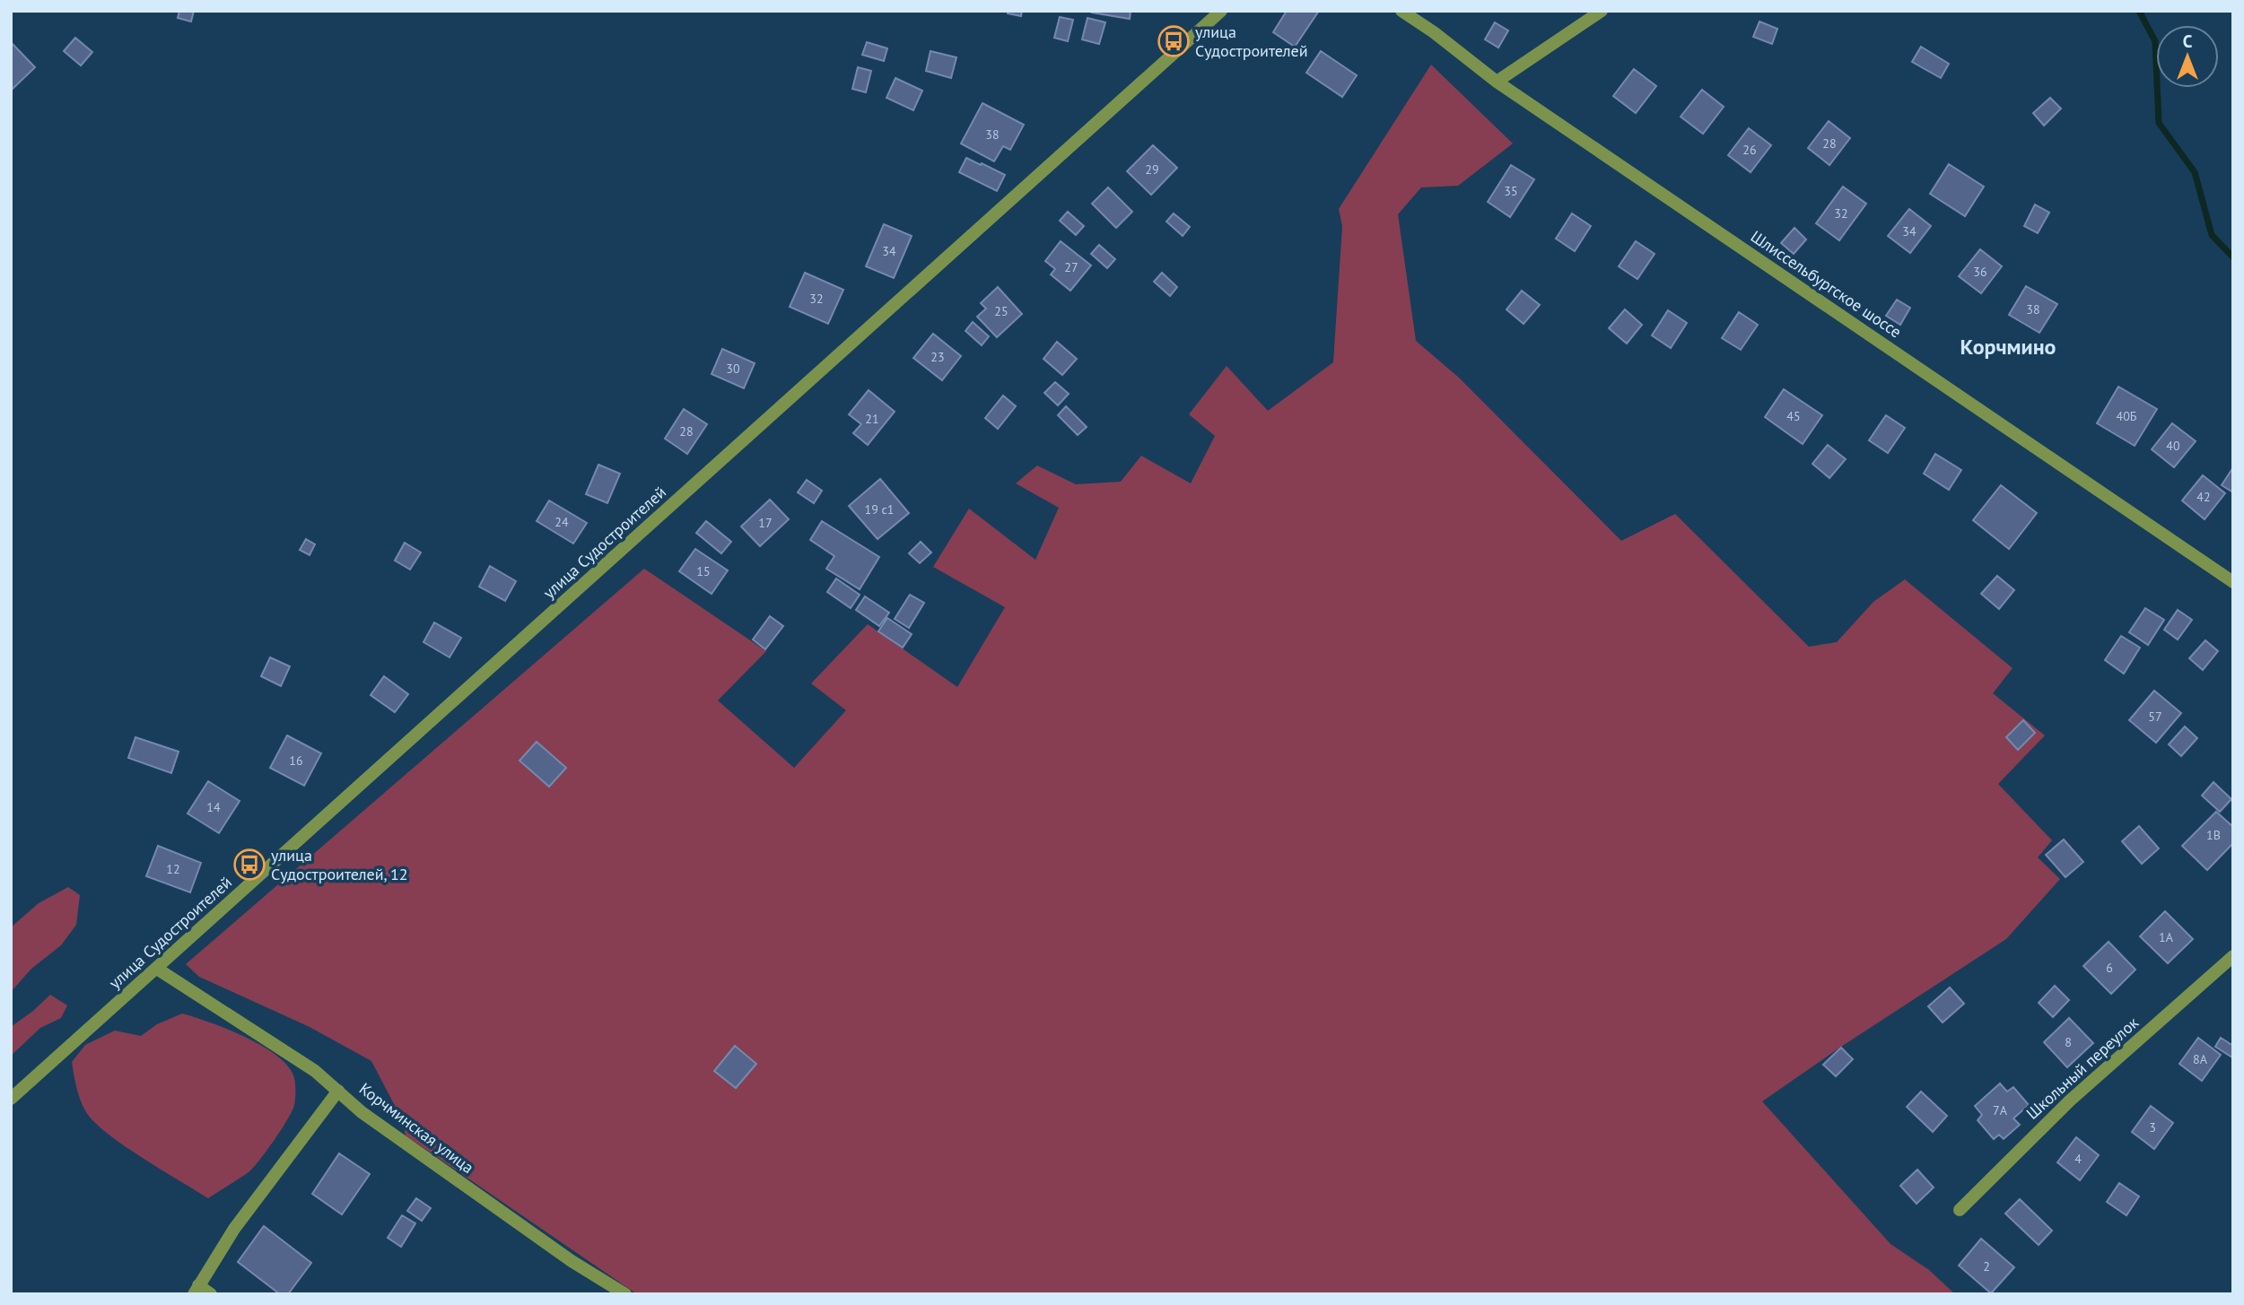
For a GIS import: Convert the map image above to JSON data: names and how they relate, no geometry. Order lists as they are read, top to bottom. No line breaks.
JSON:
{"streets":{"street":["Шлиссельбургское шоссе","улица Судостроителей","Школьный переулок","Корчминская улица"]},"crossings":[["улица Судостроителей","Корчминская улица"]],"districts":["Корчмино"],"places":{"bus stop":["улица Судостроителей","улица Судостроителей, 12"]},"house_numbers":["38","28","26","29","35","32","34","34","27","36","32","38","25","23","30","45","40Б","21","28","40","42","19 с1","24","17","15","57","16","14","1В","12","1А","6","8","8А","7А","3","4","2"],"north":"top"}
